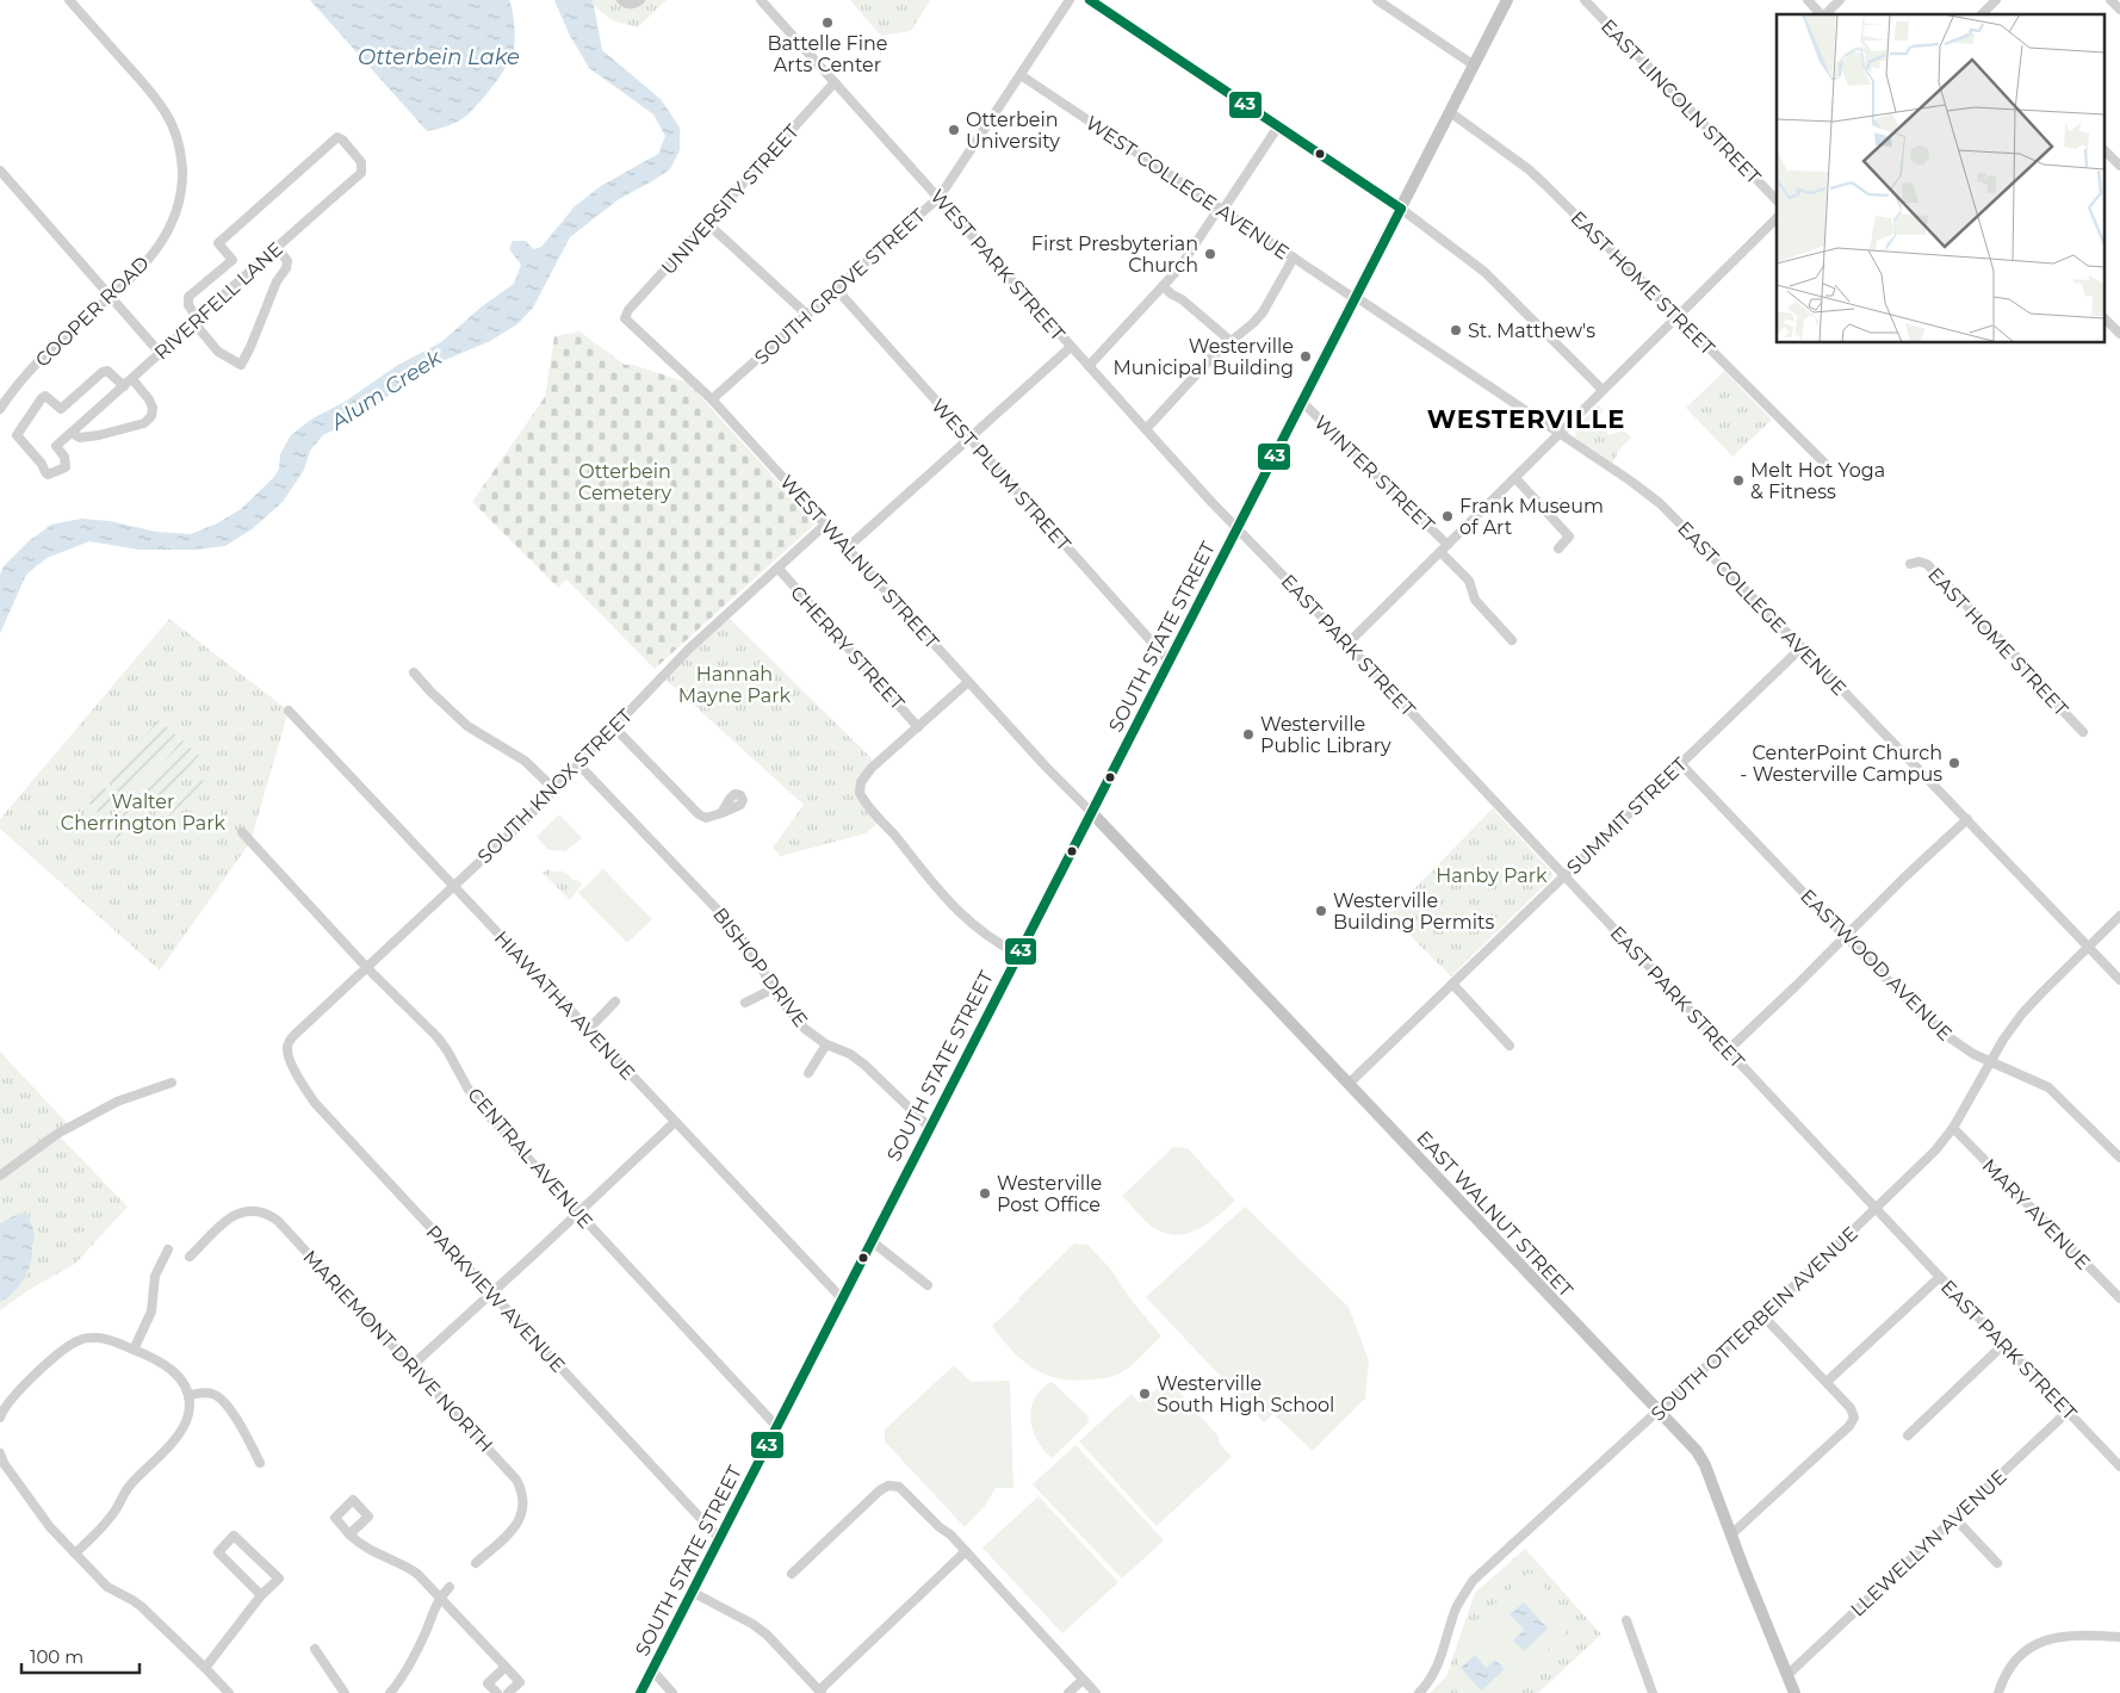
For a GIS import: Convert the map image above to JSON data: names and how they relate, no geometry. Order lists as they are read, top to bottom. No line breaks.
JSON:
{"streets":{"main road":["SOUTH STATE STREET","EAST WALNUT STREET"],"street":["EAST LINCOLN STREET","WEST COLLEGE AVENUE","UNIVERSITY STREET","WEST PARK STREET","EAST HOME STREET","SOUTH GROVE STREET","RIVERFELL LANE","COOPER ROAD","WINTER STREET","WEST PLUM STREET","WEST WALNUT STREET","EAST COLLEGE AVENUE","EAST PARK STREET","CHERRY STREET","SOUTH KNOX STREET","SUMMIT STREET","EASTWOOD AVENUE","BISHOP DRIVE","HIAWATHA AVENUE","CENTRAL AVENUE","MARY AVENUE","PARKVIEW AVENUE","SOUTH OTTERBEIN AVENUE","MARIEMONT DRIVE NORTH","LLEWELLYN AVENUE"]},"crossings":[["WEST COLLEGE AVENUE","SOUTH GROVE STREET"],["WEST COLLEGE AVENUE","EAST COLLEGE AVENUE"],["WEST COLLEGE AVENUE","SOUTH STATE STREET"],["UNIVERSITY STREET","WEST PARK STREET"],["UNIVERSITY STREET","WEST WALNUT STREET"],["WEST PARK STREET","SOUTH GROVE STREET"],["WEST PARK STREET","SOUTH STATE STREET"],["WEST PARK STREET","EAST PARK STREET"],["EAST HOME STREET","SOUTH STATE STREET"],["SOUTH GROVE STREET","WEST PLUM STREET"],["SOUTH GROVE STREET","WEST WALNUT STREET"],["WINTER STREET","SOUTH STATE STREET"],["WEST PLUM STREET","SOUTH STATE STREET"],["WEST WALNUT STREET","SOUTH STATE STREET"],["WEST WALNUT STREET","SOUTH KNOX STREET"],["WEST WALNUT STREET","EAST WALNUT STREET"],["EAST COLLEGE AVENUE","SOUTH STATE STREET"],["EAST COLLEGE AVENUE","SUMMIT STREET"],["EAST COLLEGE AVENUE","SOUTH OTTERBEIN AVENUE"],["SOUTH STATE STREET","EAST PARK STREET"],["SOUTH STATE STREET","BISHOP DRIVE"],["SOUTH STATE STREET","HIAWATHA AVENUE"],["SOUTH STATE STREET","CENTRAL AVENUE"],["SOUTH STATE STREET","EAST WALNUT STREET"],["SOUTH STATE STREET","PARKVIEW AVENUE"],["EAST PARK STREET","SUMMIT STREET"],["EAST PARK STREET","SOUTH OTTERBEIN AVENUE"],["EAST PARK STREET","LLEWELLYN AVENUE"],["CHERRY STREET","SOUTH KNOX STREET"],["SOUTH KNOX STREET","BISHOP DRIVE"],["SOUTH KNOX STREET","HIAWATHA AVENUE"],["SOUTH KNOX STREET","CENTRAL AVENUE"],["SOUTH KNOX STREET","PARKVIEW AVENUE"],["SUMMIT STREET","EASTWOOD AVENUE"],["SUMMIT STREET","EAST WALNUT STREET"],["EASTWOOD AVENUE","SOUTH OTTERBEIN AVENUE"],["EAST WALNUT STREET","SOUTH OTTERBEIN AVENUE"],["EAST WALNUT STREET","LLEWELLYN AVENUE"],["MARY AVENUE","SOUTH OTTERBEIN AVENUE"]],"districts":["WESTERVILLE"],"water":["Otterbein Lake","Alum Creek"],"parks":["Otterbein Cemetery","Hannah Mayne Park","Walter Cherrington Park","Hanby Park"],"places":["Battelle Fine Arts Center","Otterbein University","First Presbyterian Church","St. Matthew's","Westerville Municipal Building","Melt Hot Yoga & Fitness","Frank Museum of Art","Westerville Public Library","CenterPoint Church - Westerville Campus","Westerville Building Permits","Westerville Post Office","Westerville South High School"],"lines":["transit line 43"],"scale_bar":"100 m"}
